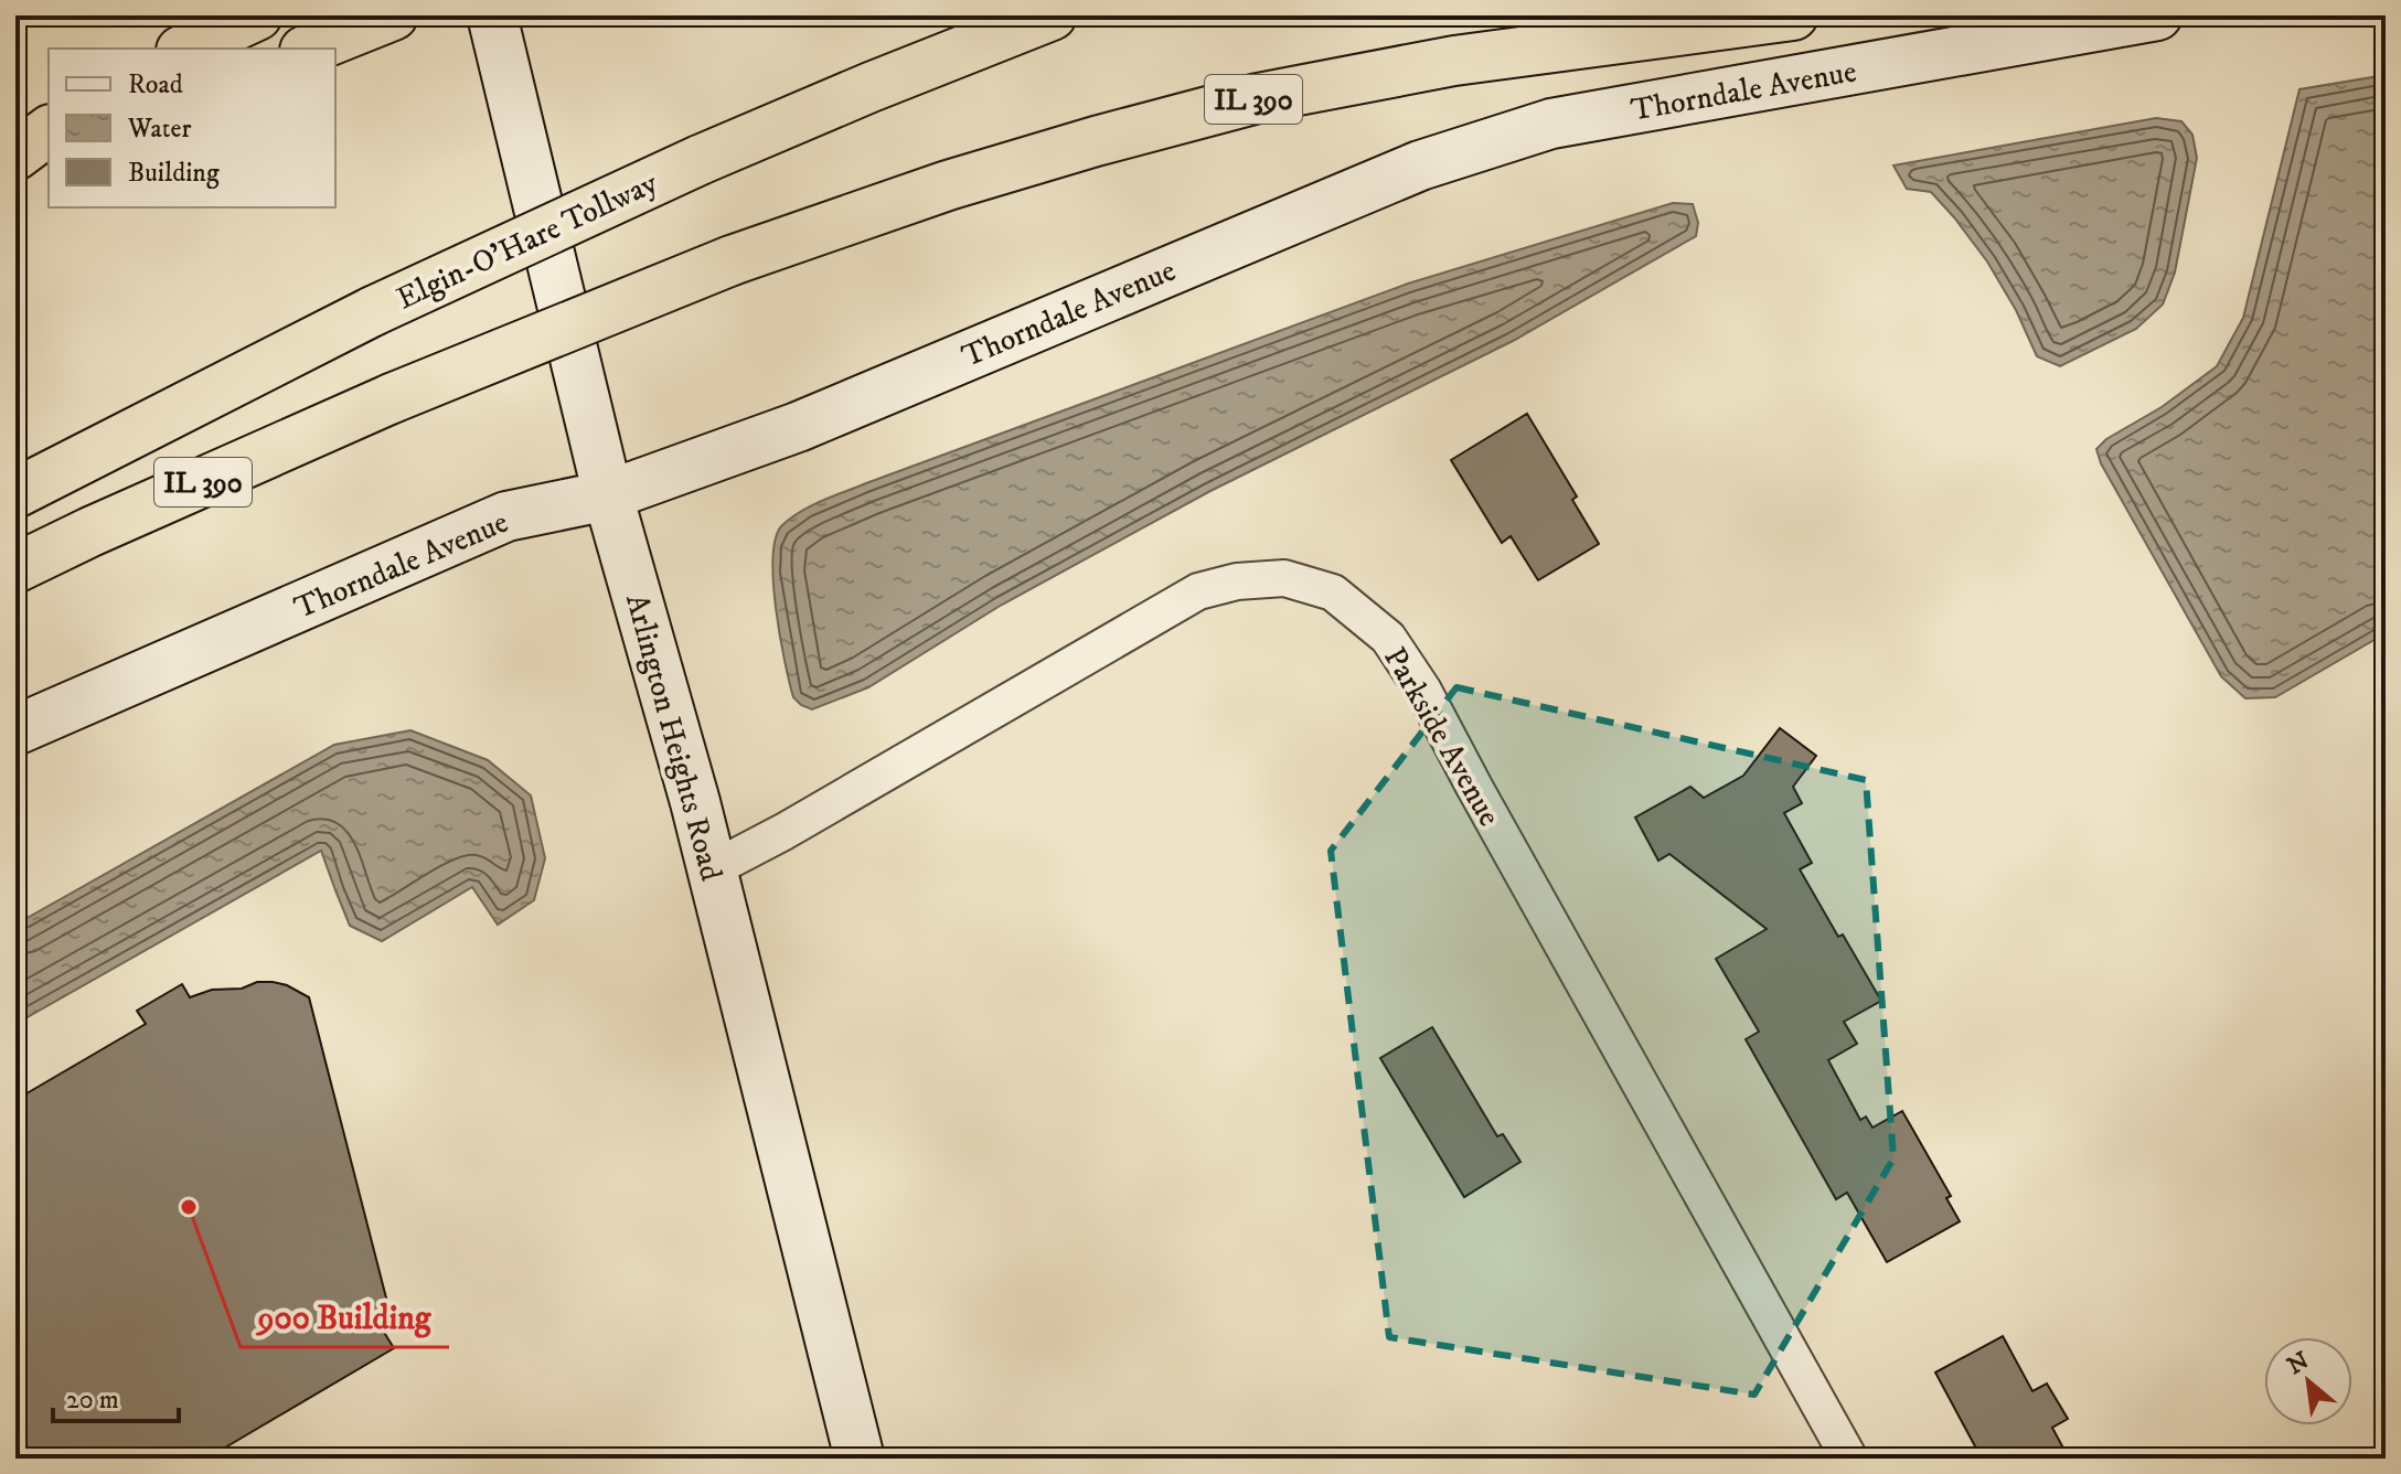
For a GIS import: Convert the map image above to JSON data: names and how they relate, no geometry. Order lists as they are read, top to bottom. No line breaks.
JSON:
{"streets":{"highway":["IL 390","Elgin-O'Hare Tollway"],"street":["Thorndale Avenue","Parkside Avenue","Arlington Heights Road"]},"crossings":[["Thorndale Avenue","Arlington Heights Road"],["Parkside Avenue","Arlington Heights Road"]],"places":["900 Building"],"legend":["Road","Water","Building"],"scale_bar":"20 m","north":"top left"}
